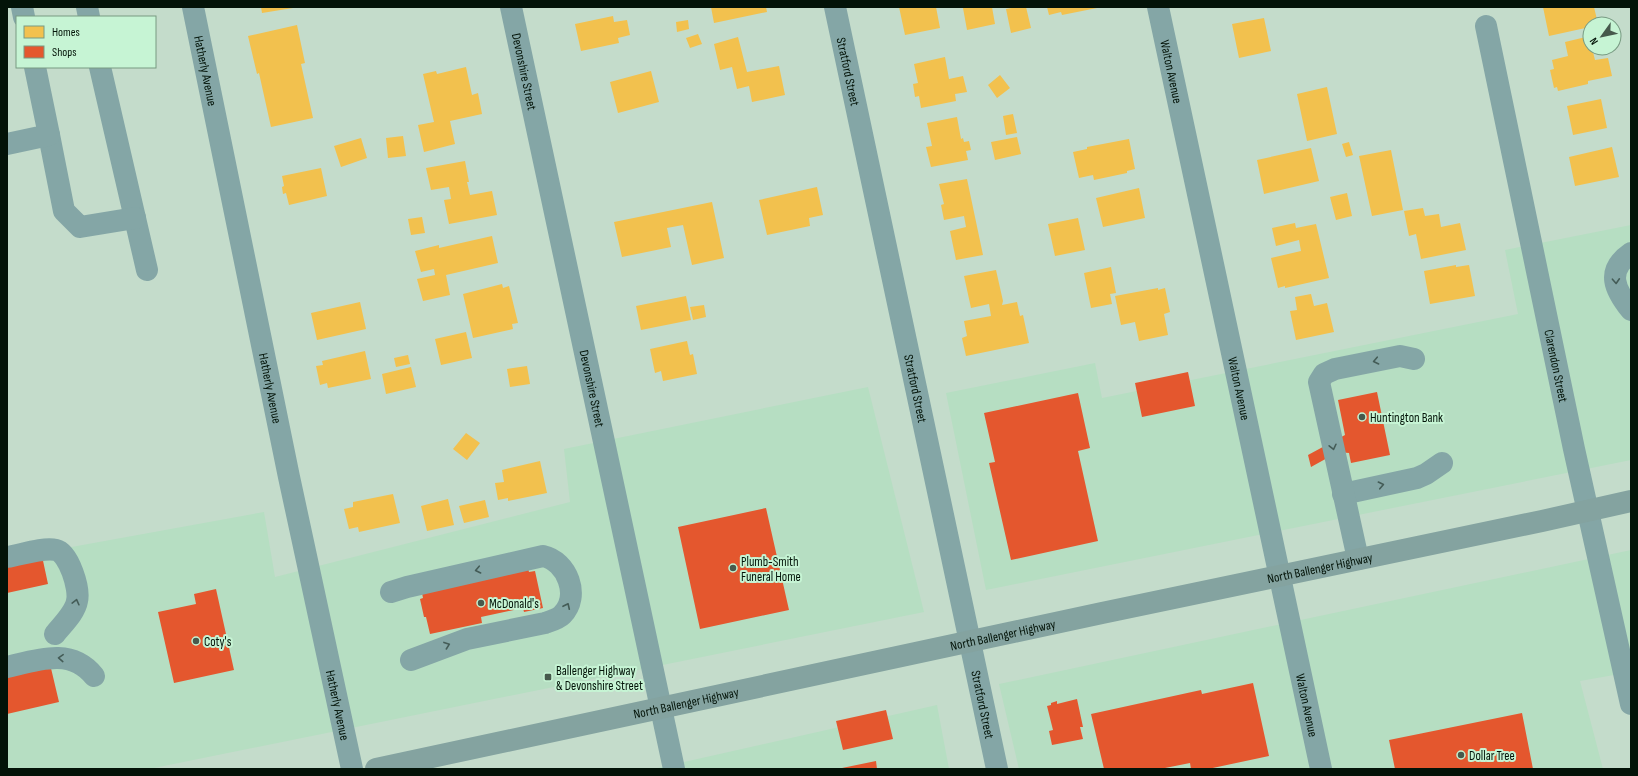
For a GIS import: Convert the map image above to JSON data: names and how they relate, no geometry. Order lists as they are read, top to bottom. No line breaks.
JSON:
{"streets":{"main road":["North Ballenger Highway"],"street":["Hatherly Avenue","Devonshire Street","Stratford Street","Walton Avenue","Clarendon Street"]},"crossings":[["Devonshire Street","North Ballenger Highway"],["Stratford Street","North Ballenger Highway"],["Walton Avenue","North Ballenger Highway"],["Clarendon Street","North Ballenger Highway"]],"places":{"other":["Huntington Bank","Plumb-Smith Funeral Home","McDonald's","Coty's","Dollar Tree"],"transit":["Ballenger Highway & Devonshire Street"]},"legend":["Homes","Shops"],"north":"bottom left"}
